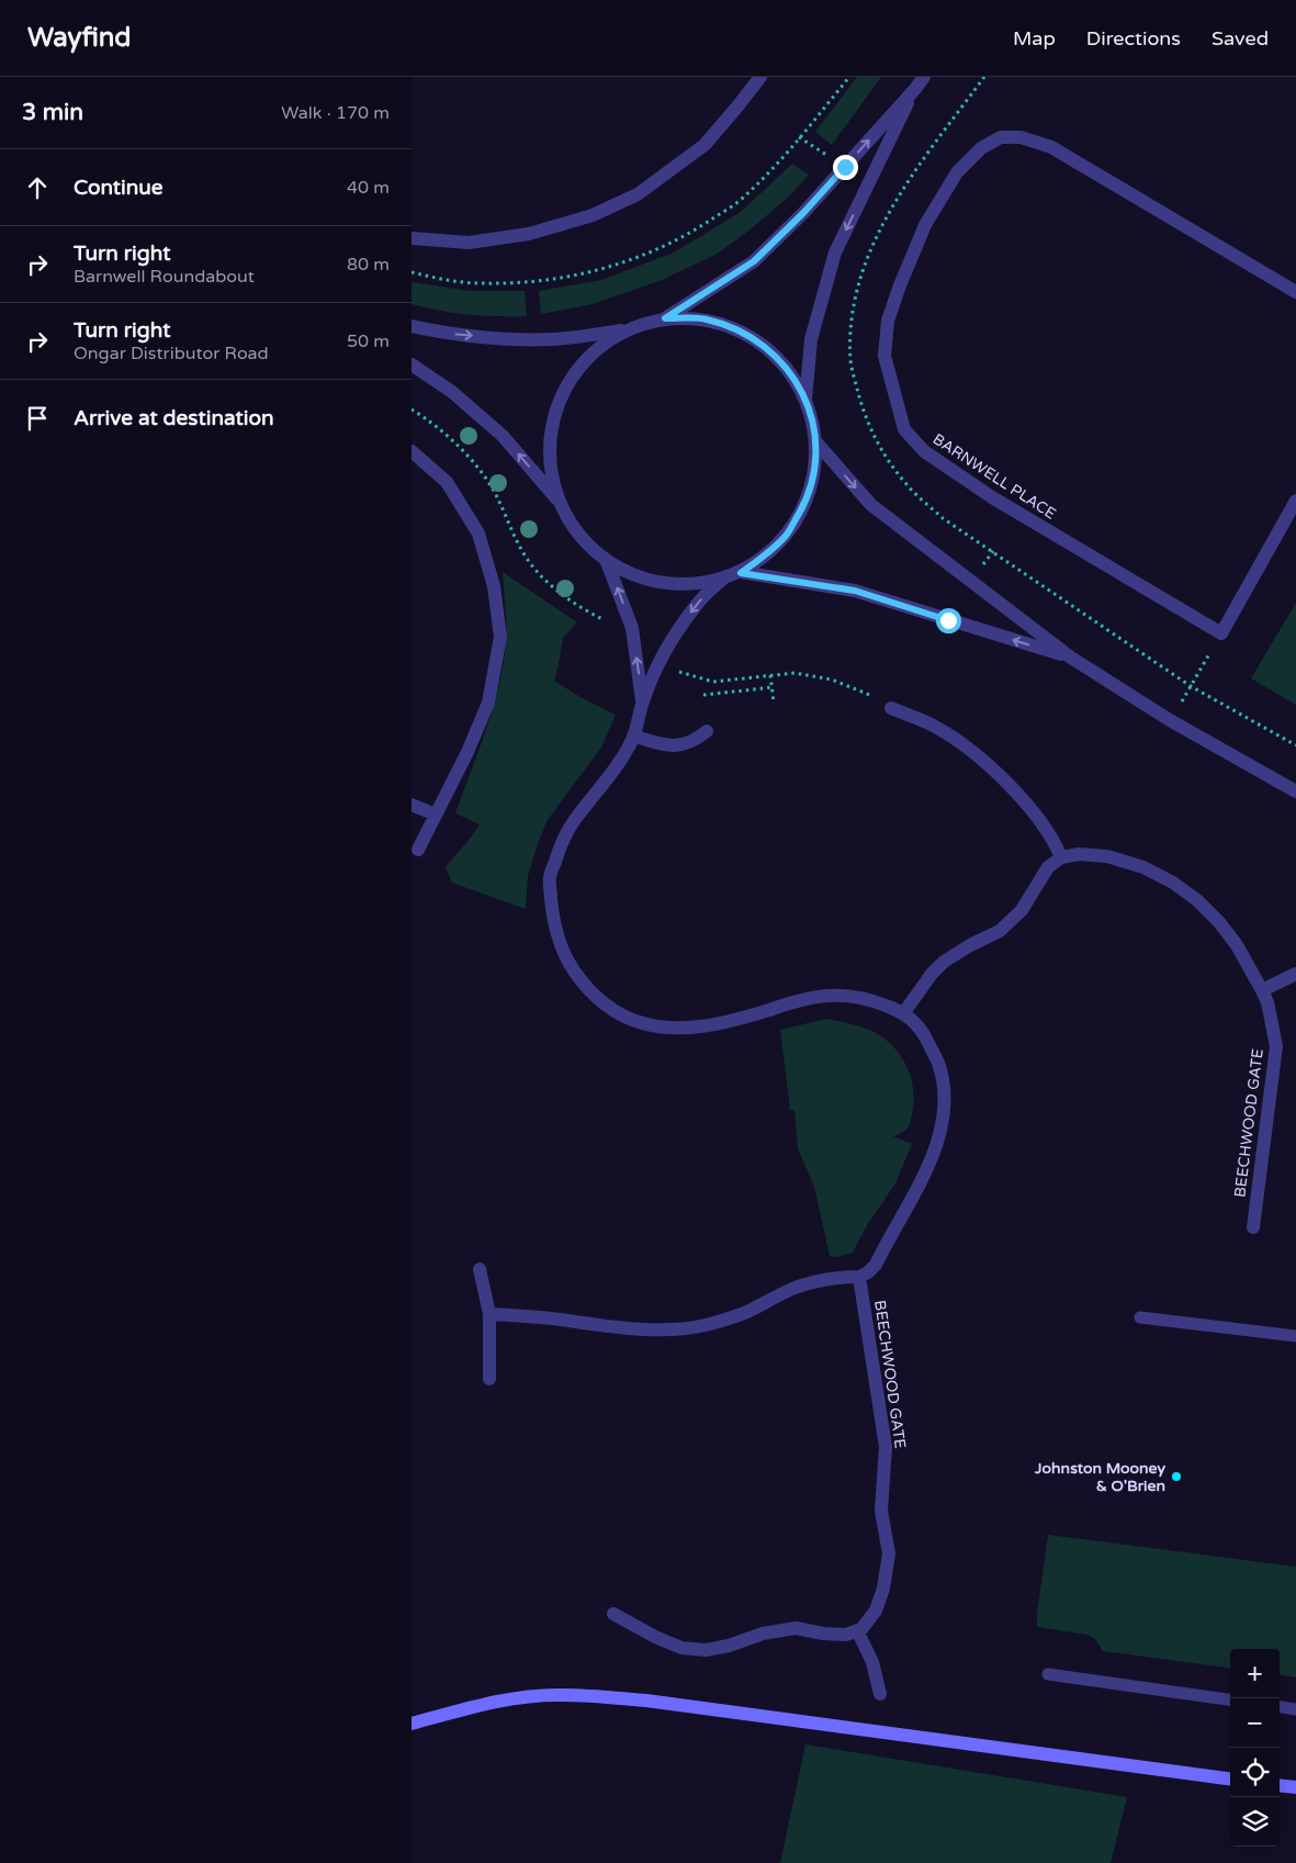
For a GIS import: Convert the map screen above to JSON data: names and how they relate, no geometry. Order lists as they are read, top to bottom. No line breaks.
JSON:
{"streets":{"street":["BARNWELL PLACE","BEECHWOOD GATE"]},"places":["Johnston Mooney & O'Brien"],"page":{"header":"Wayfind","nav":["Map","Directions","Saved"],"heading":["3 min","Walk · 170 m"],"list":[["Continue","40 m"],["Turn right","Barnwell Roundabout","80 m"],["Turn right","Ongar Distributor Road","50 m"],"Arrive at destination"],"map_buttons":["+","−"]}}
